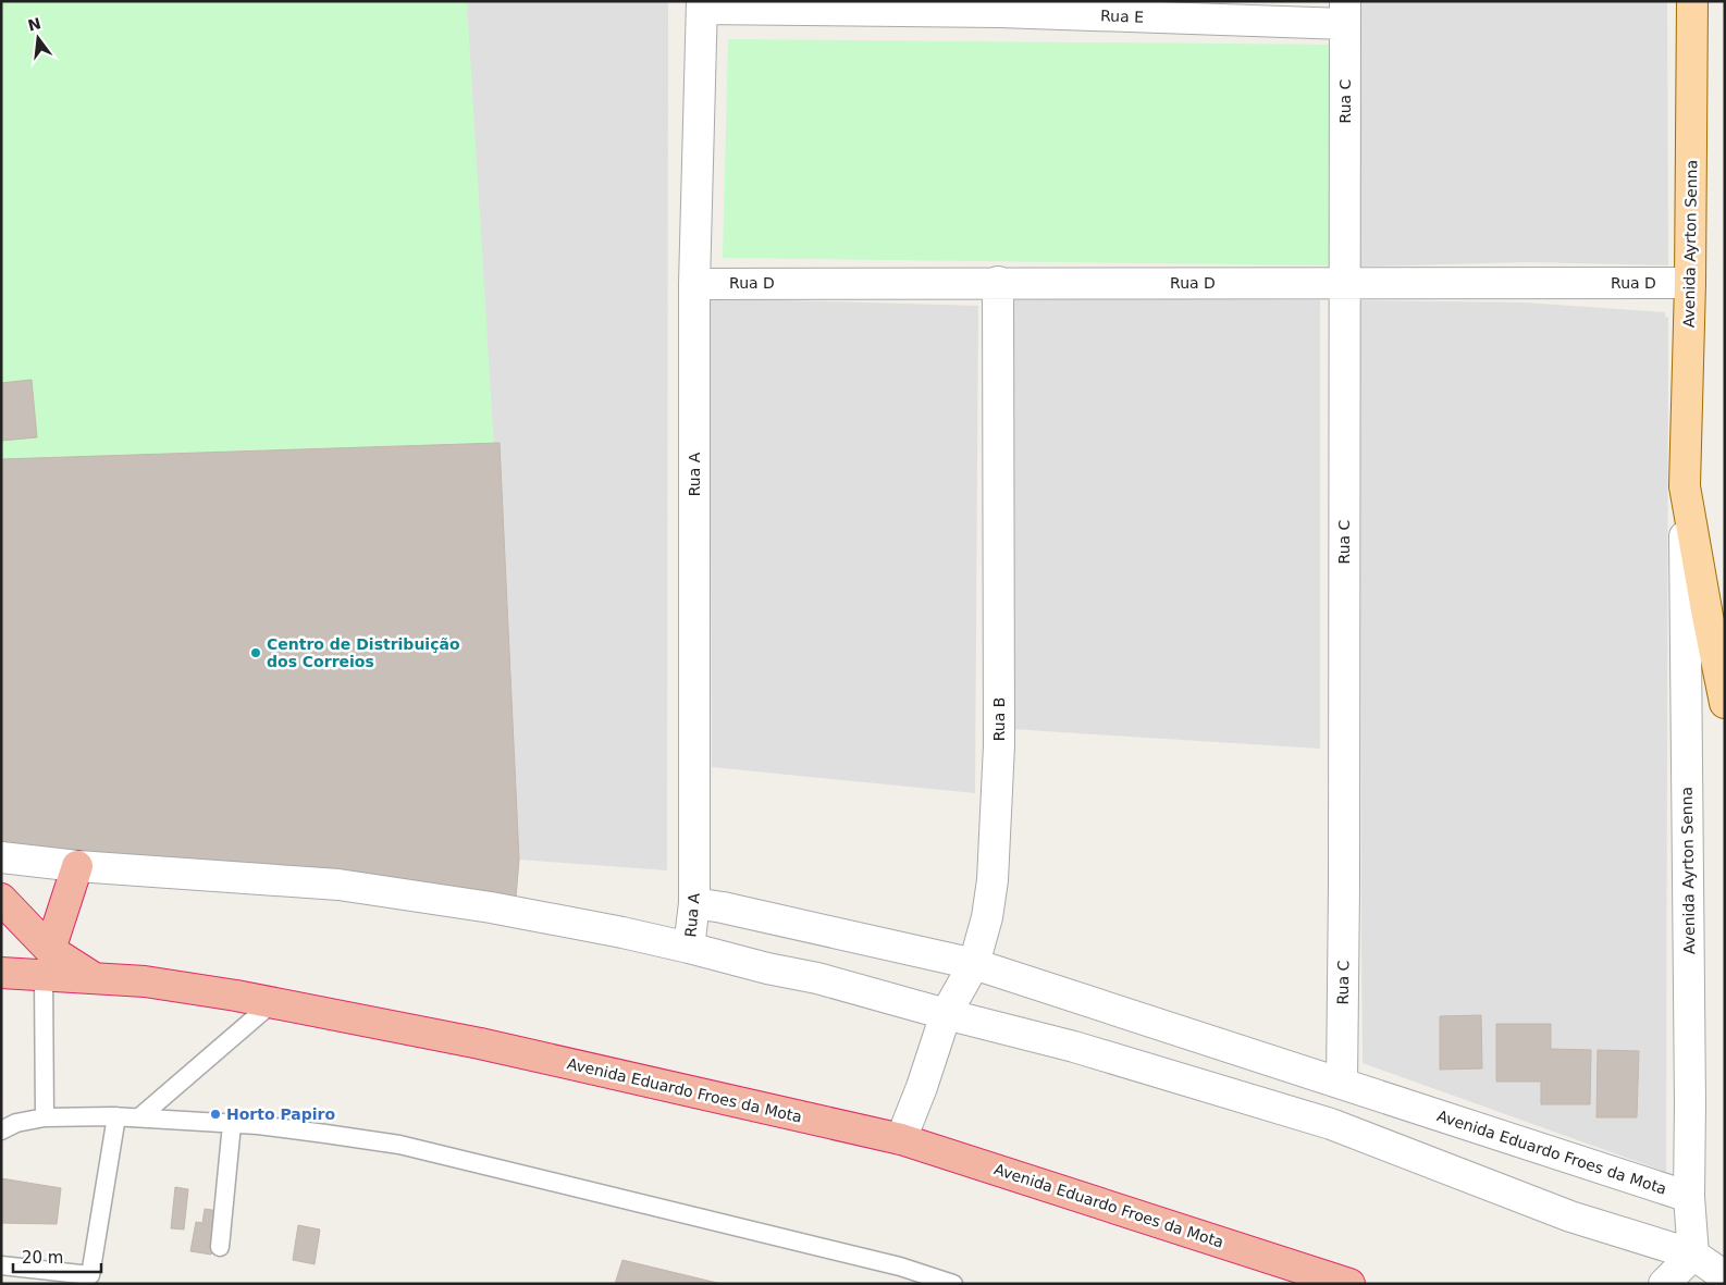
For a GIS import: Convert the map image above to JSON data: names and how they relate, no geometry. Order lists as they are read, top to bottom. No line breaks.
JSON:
{"streets":{"highway":["Avenida Eduardo Froes da Mota"],"main road":["Avenida Ayrton Senna"],"street":["Rua E","Rua C","Rua D","Rua A","Rua B"]},"crossings":[["Rua E","Rua C"],["Rua E","Rua A"],["Rua C","Rua D"],["Rua C","Avenida Eduardo Froes da Mota"],["Avenida Ayrton Senna","Rua D"],["Avenida Ayrton Senna","Avenida Eduardo Froes da Mota"],["Rua D","Rua A"],["Rua D","Rua B"],["Rua A","Avenida Eduardo Froes da Mota"],["Rua B","Avenida Eduardo Froes da Mota"]],"places":["Centro de Distribuição dos Correios","Horto Papiro"],"scale_bar":"20 m","north":"top"}
